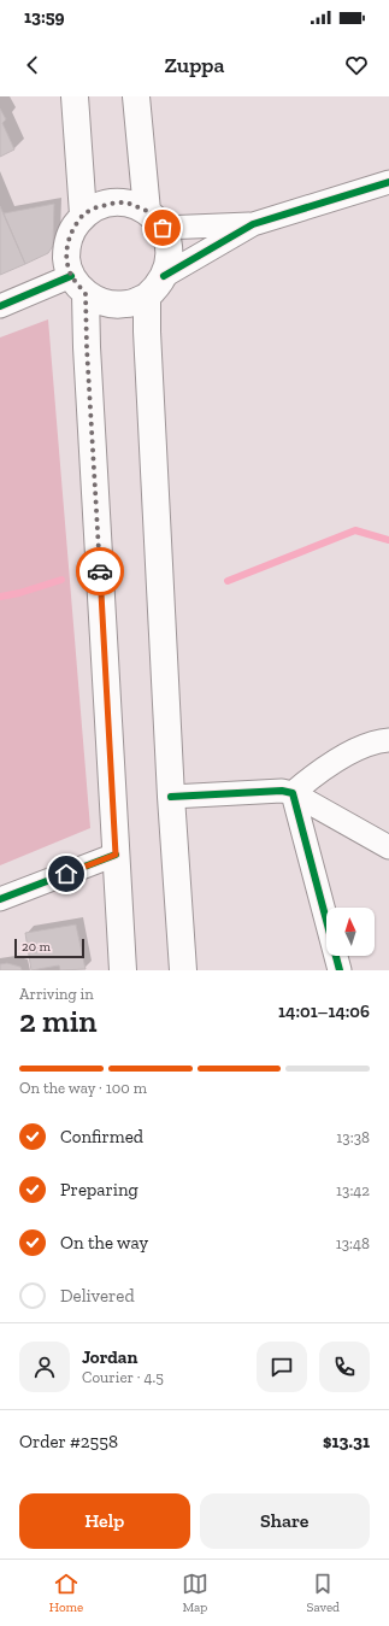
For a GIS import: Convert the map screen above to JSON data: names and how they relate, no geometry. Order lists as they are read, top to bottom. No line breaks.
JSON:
{"scale_bar":"20 m","north":"top","page":{"status":"13:59","header":"Zuppa","scale":"20 m","heading":["2 min","Arriving in","14:01–14:06"],"panel":["Jordan","Courier · 4.5","Order #2558","$13.31"],"bar":"On the way · 100 m","list":[["Confirmed","13:38"],["Preparing","13:42"],["On the way","13:48"],"Delivered"],"buttons":["Help","Share"],"tabs":["Home","Map","Saved"]}}
